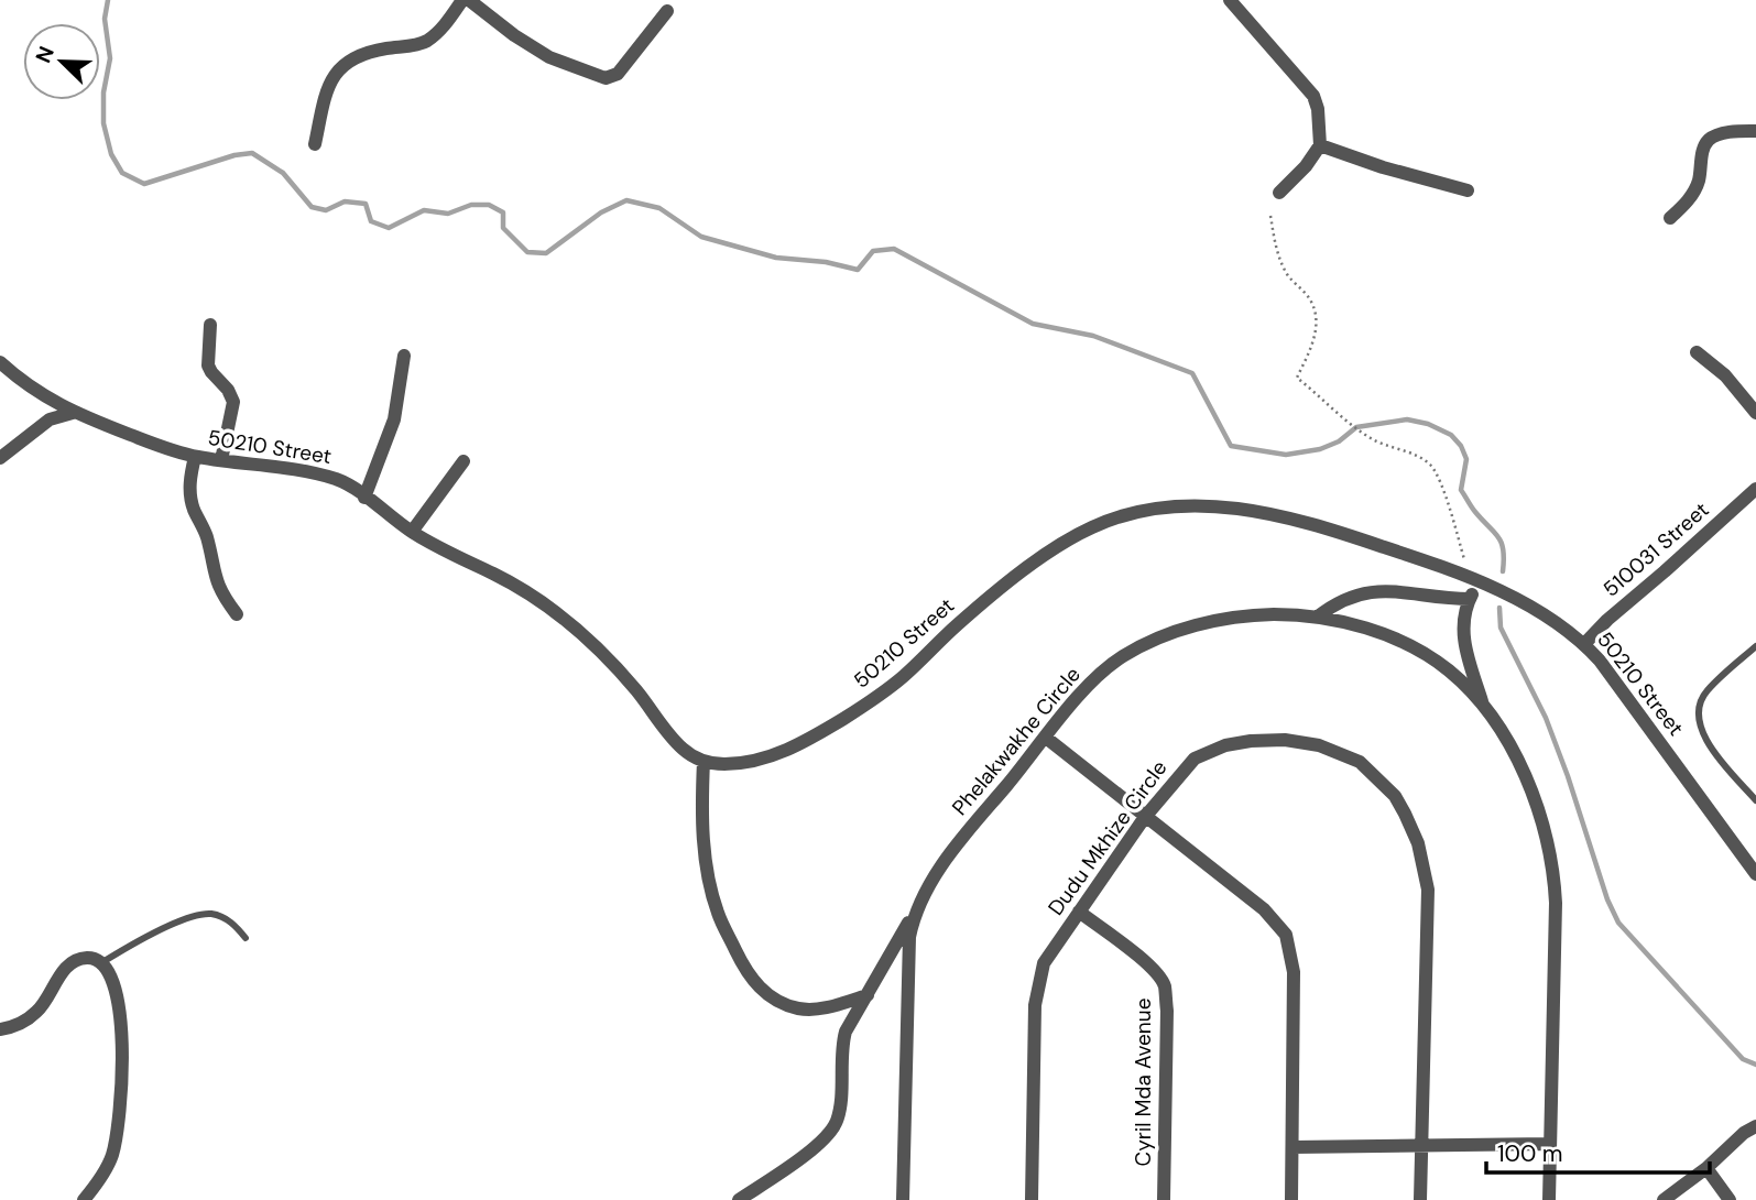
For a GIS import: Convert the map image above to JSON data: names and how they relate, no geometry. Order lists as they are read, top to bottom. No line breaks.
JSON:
{"streets":{"street":["50210 Street","510031 Street","Phelakwakhe Circle","Dudu Mkhize Circle","Cyril Mda Avenue"]},"crossings":[["50210 Street","510031 Street"],["Dudu Mkhize Circle","Cyril Mda Avenue"]],"scale_bar":"100 m","north":"top left"}
